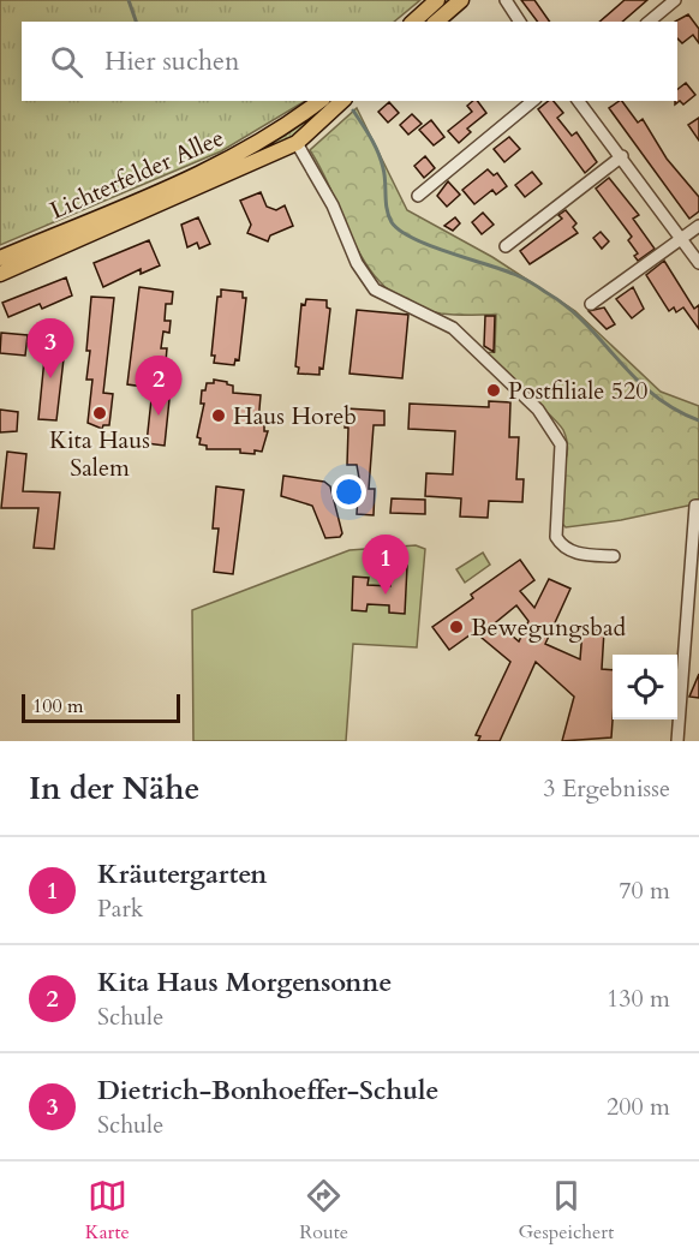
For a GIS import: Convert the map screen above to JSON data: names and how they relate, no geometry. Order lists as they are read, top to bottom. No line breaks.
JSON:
{"streets":{"main road":["Lichterfelder Allee"]},"places":["Postfiliale 520","Kita Haus Salem","Haus Horeb","Bewegungsbad"],"scale_bar":"100 m","page":{"search":"Hier suchen","pins":["3","2","1"],"scale":"100 m","heading":["In der Nähe","3 Ergebnisse"],"list":[{"mark":"1","name":"Kräutergarten","note":"Park","value":"70 m"},{"mark":"2","name":"Kita Haus Morgensonne","note":"Schule","value":"130 m"},{"mark":"3","name":"Dietrich-Bonhoeffer-Schule","note":"Schule","value":"200 m"}],"nav":["Karte","Route","Gespeichert"]}}
